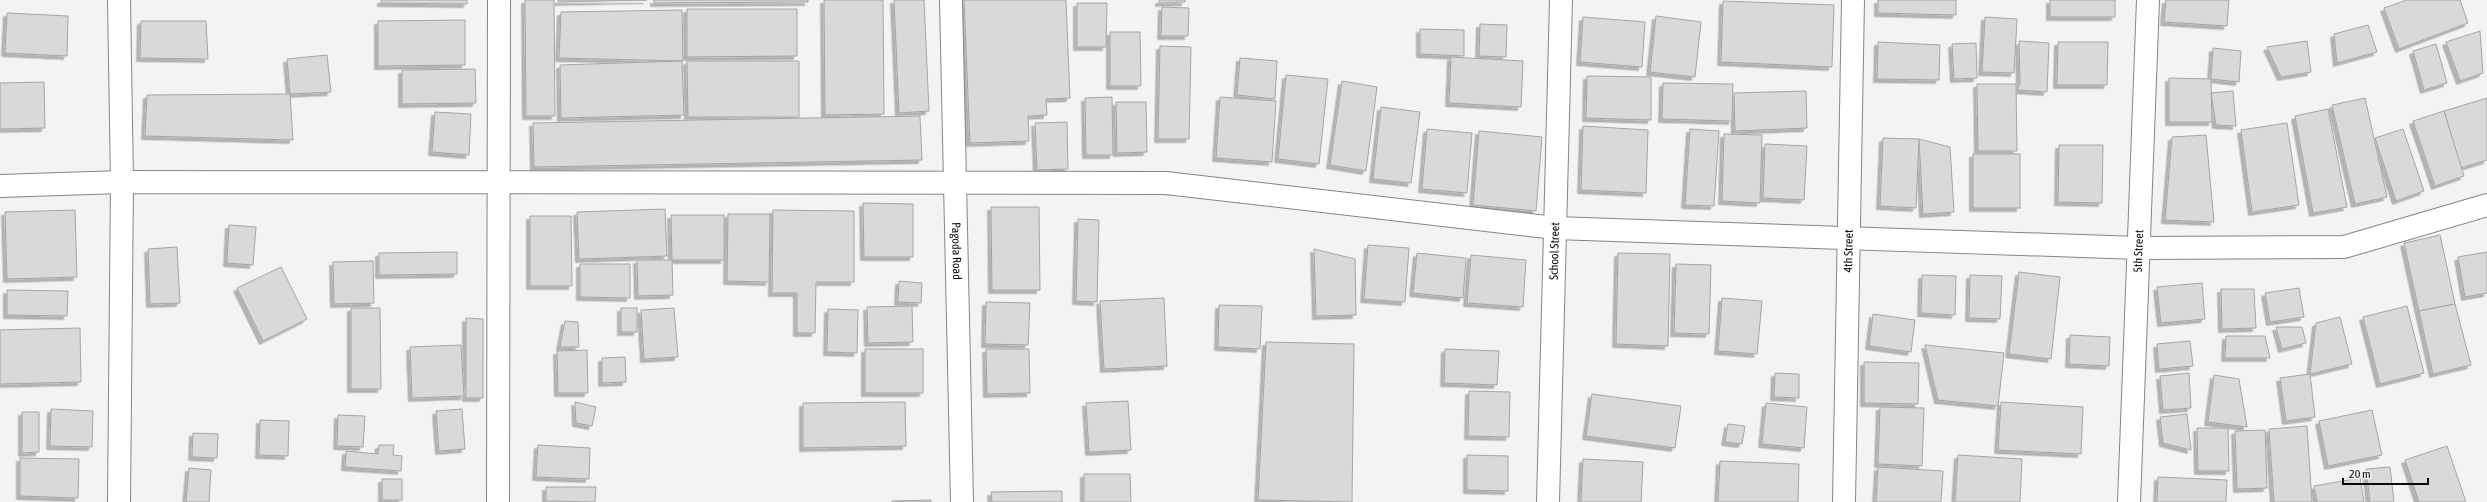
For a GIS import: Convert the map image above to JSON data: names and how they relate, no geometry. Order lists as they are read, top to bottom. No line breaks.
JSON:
{"streets":{"street":["Pagoda Road","School Street","4th Street","5th Street"]},"scale_bar":"20 m"}
